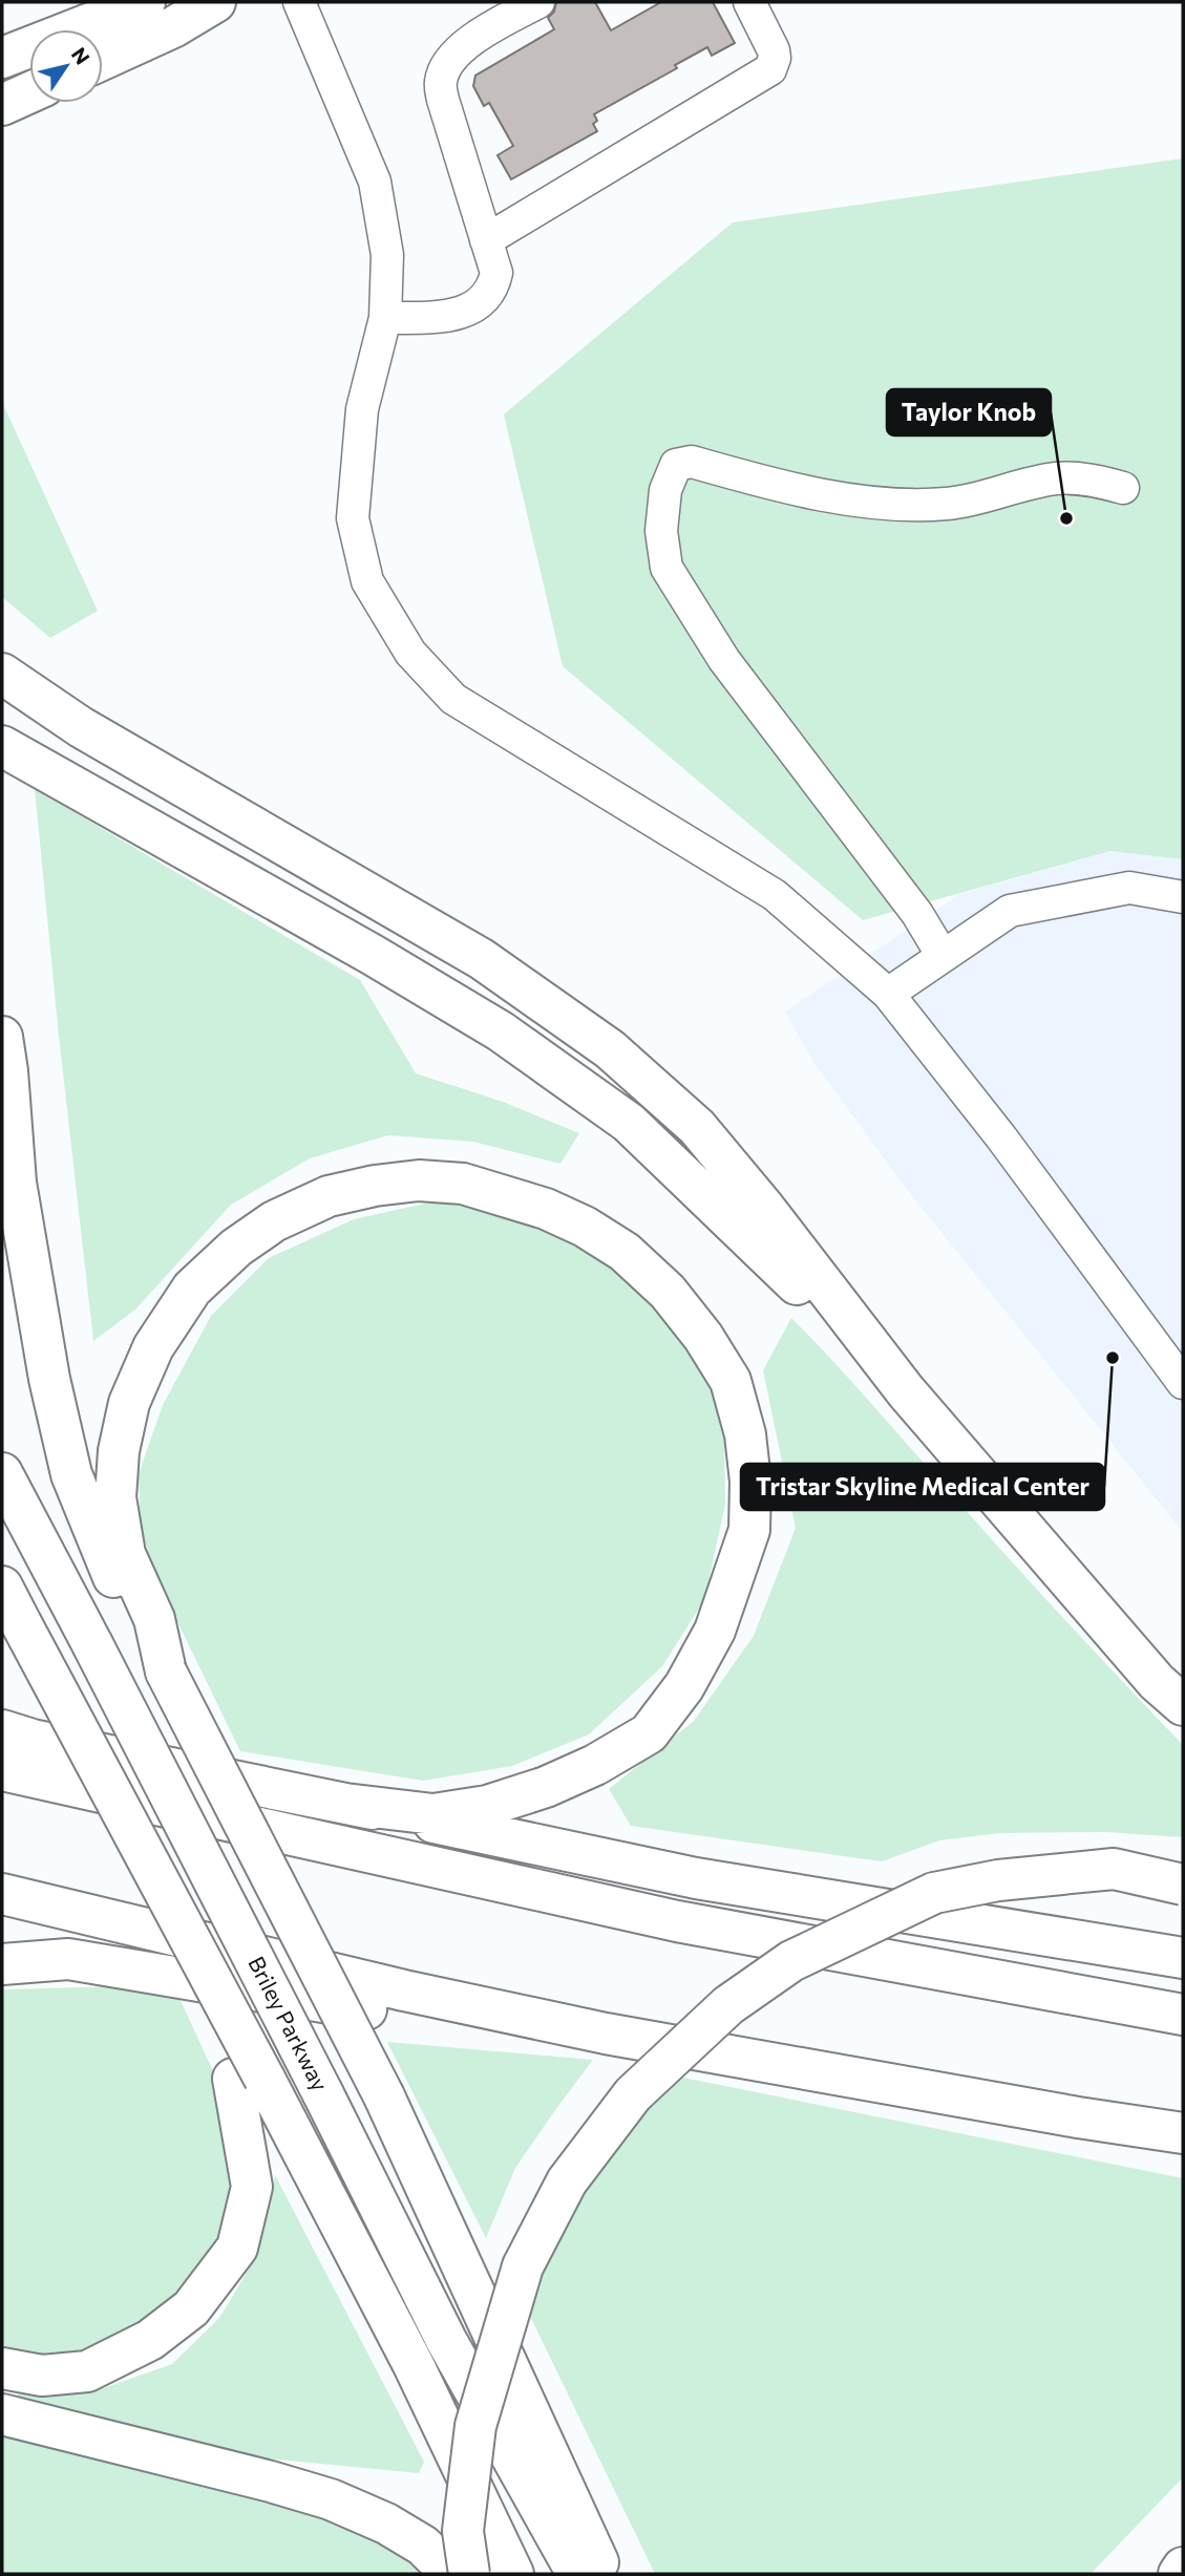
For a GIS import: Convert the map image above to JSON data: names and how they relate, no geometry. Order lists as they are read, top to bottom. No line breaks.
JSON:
{"streets":{"main road":["Briley Parkway"]},"places":["Taylor Knob","Tristar Skyline Medical Center"],"north":"top right"}
